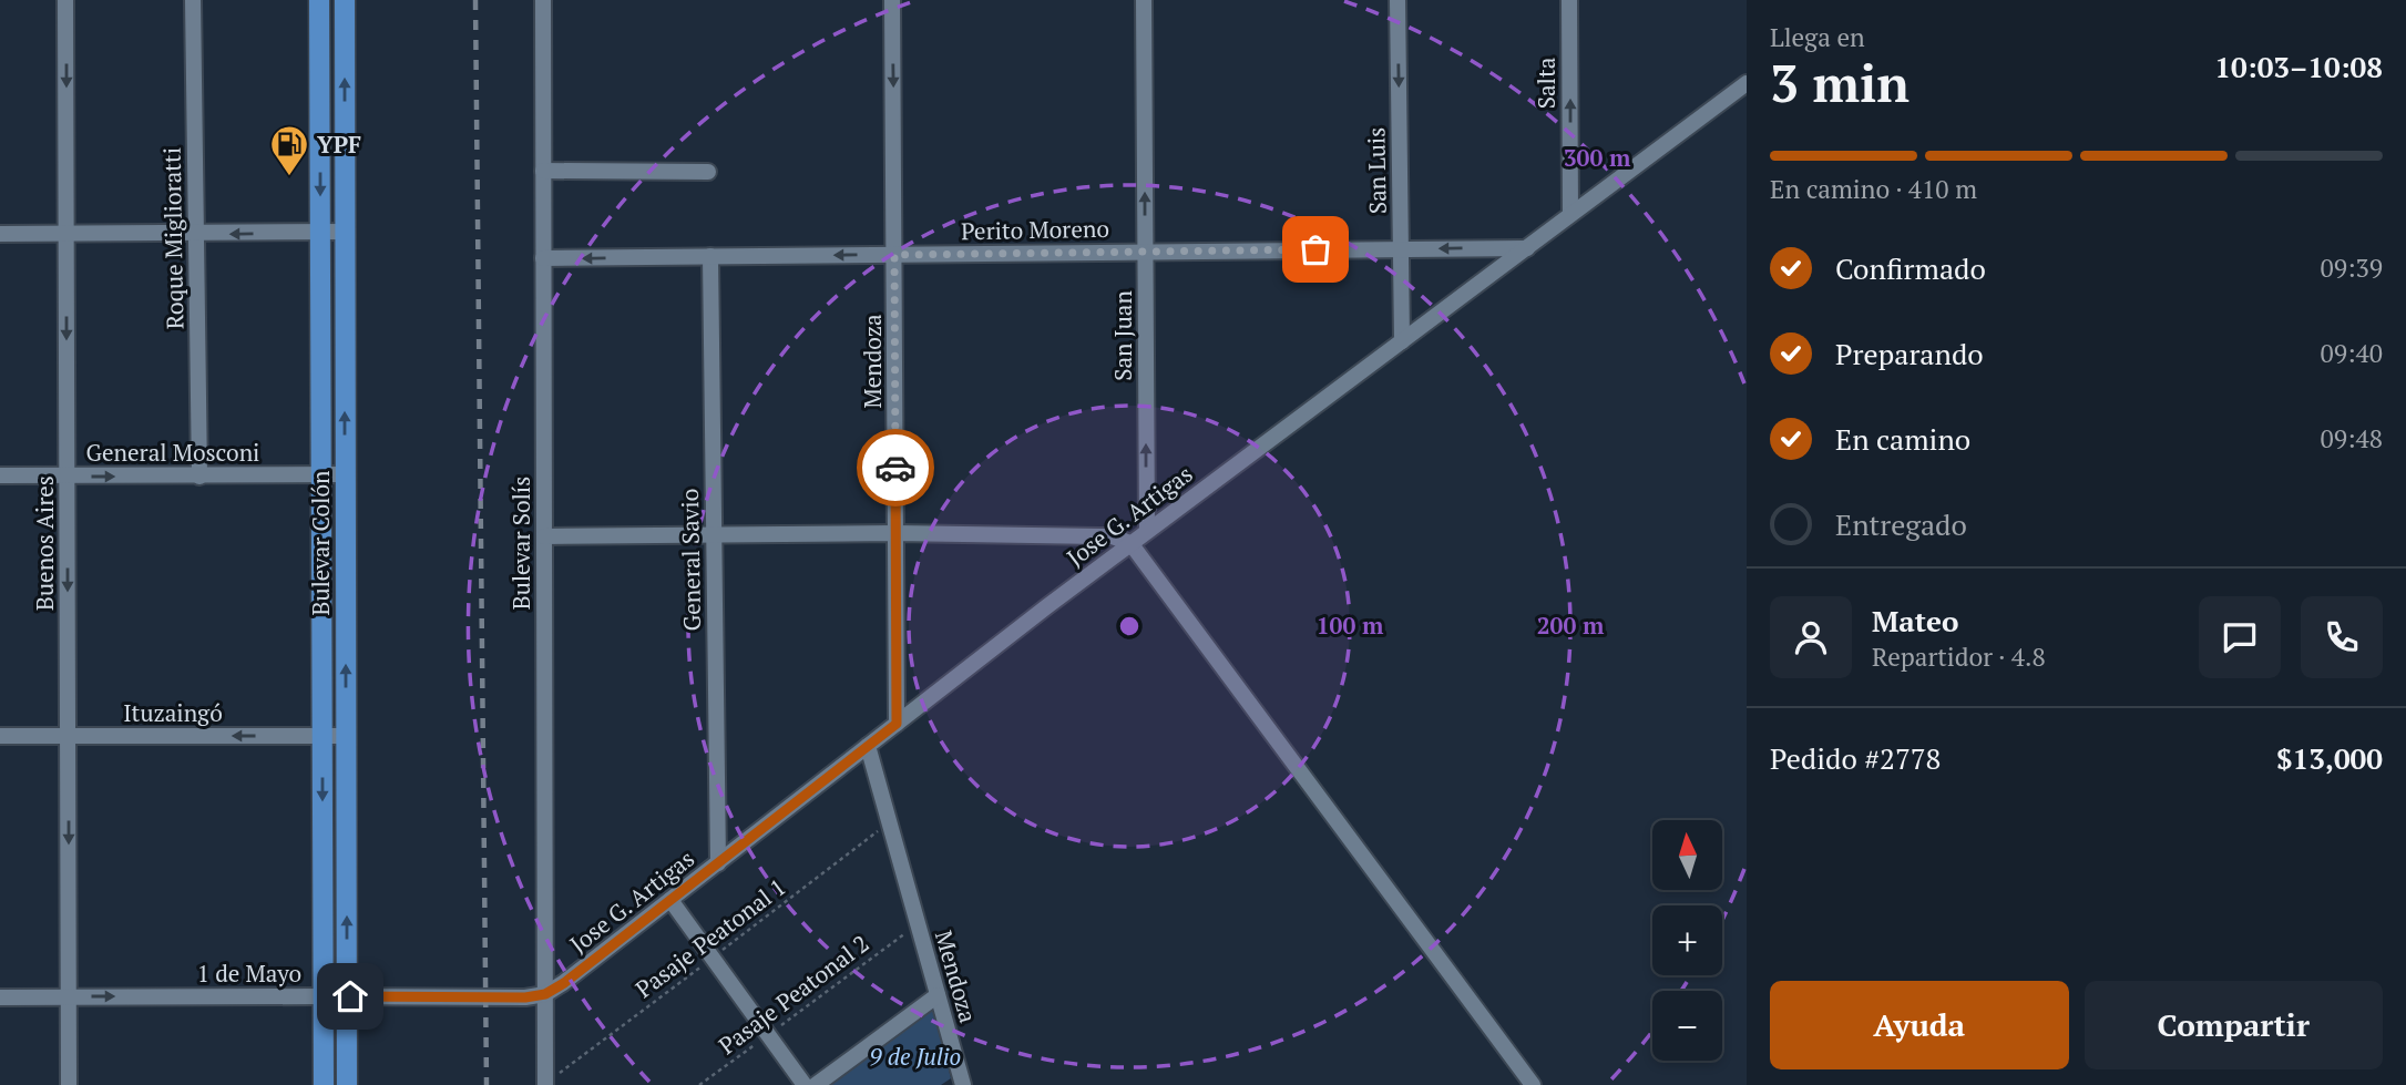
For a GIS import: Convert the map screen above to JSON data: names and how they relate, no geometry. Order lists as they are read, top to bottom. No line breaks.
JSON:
{"streets":{"main road":["Bulevar Colón"],"street":["Salta","San Luis","Perito Moreno","Roque Miglioratti","San Juan","Mendoza","General Mosconi","Jose G. Artigas","Buenos Aires","Bulevar Solís","General Savio","Ituzaingó","1 de Mayo"],"path":["Pasaje Peatonal 1","Pasaje Peatonal 2"]},"crossings":[["Salta","Jose G. Artigas"],["San Luis","Perito Moreno"],["San Luis","Jose G. Artigas"],["Perito Moreno","San Juan"],["Perito Moreno","Mendoza"],["Perito Moreno","Jose G. Artigas"],["Perito Moreno","Bulevar Solís"],["Perito Moreno","General Savio"],["Roque Miglioratti","General Mosconi"],["San Juan","Jose G. Artigas"],["Mendoza","Jose G. Artigas"],["General Mosconi","Buenos Aires"],["General Mosconi","Bulevar Colón"],["Jose G. Artigas","Bulevar Solís"],["Jose G. Artigas","General Savio"],["Jose G. Artigas","1 de Mayo"],["Buenos Aires","Ituzaingó"],["Buenos Aires","1 de Mayo"],["Bulevar Colón","Ituzaingó"],["Bulevar Colón","1 de Mayo"],["Bulevar Solís","1 de Mayo"]],"one_way":["Salta","San Luis","San Juan","General Mosconi","Buenos Aires","Ituzaingó","1 de Mayo"],"parks":["9 de Julio"],"places":{"fuel station":["YPF"]},"north":"top","page":{"heading":["3 min","Llega en","10:03–10:08"],"panel":["Mateo","Repartidor · 4.8","Pedido #2778","$13,000"],"bar":"En camino · 410 m","list":[["Confirmado","09:39"],["Preparando","09:40"],["En camino","09:48"],"Entregado"],"map_buttons":["+","−"],"buttons":["Ayuda","Compartir"]},"rings":["300 m","100 m","200 m"]}
